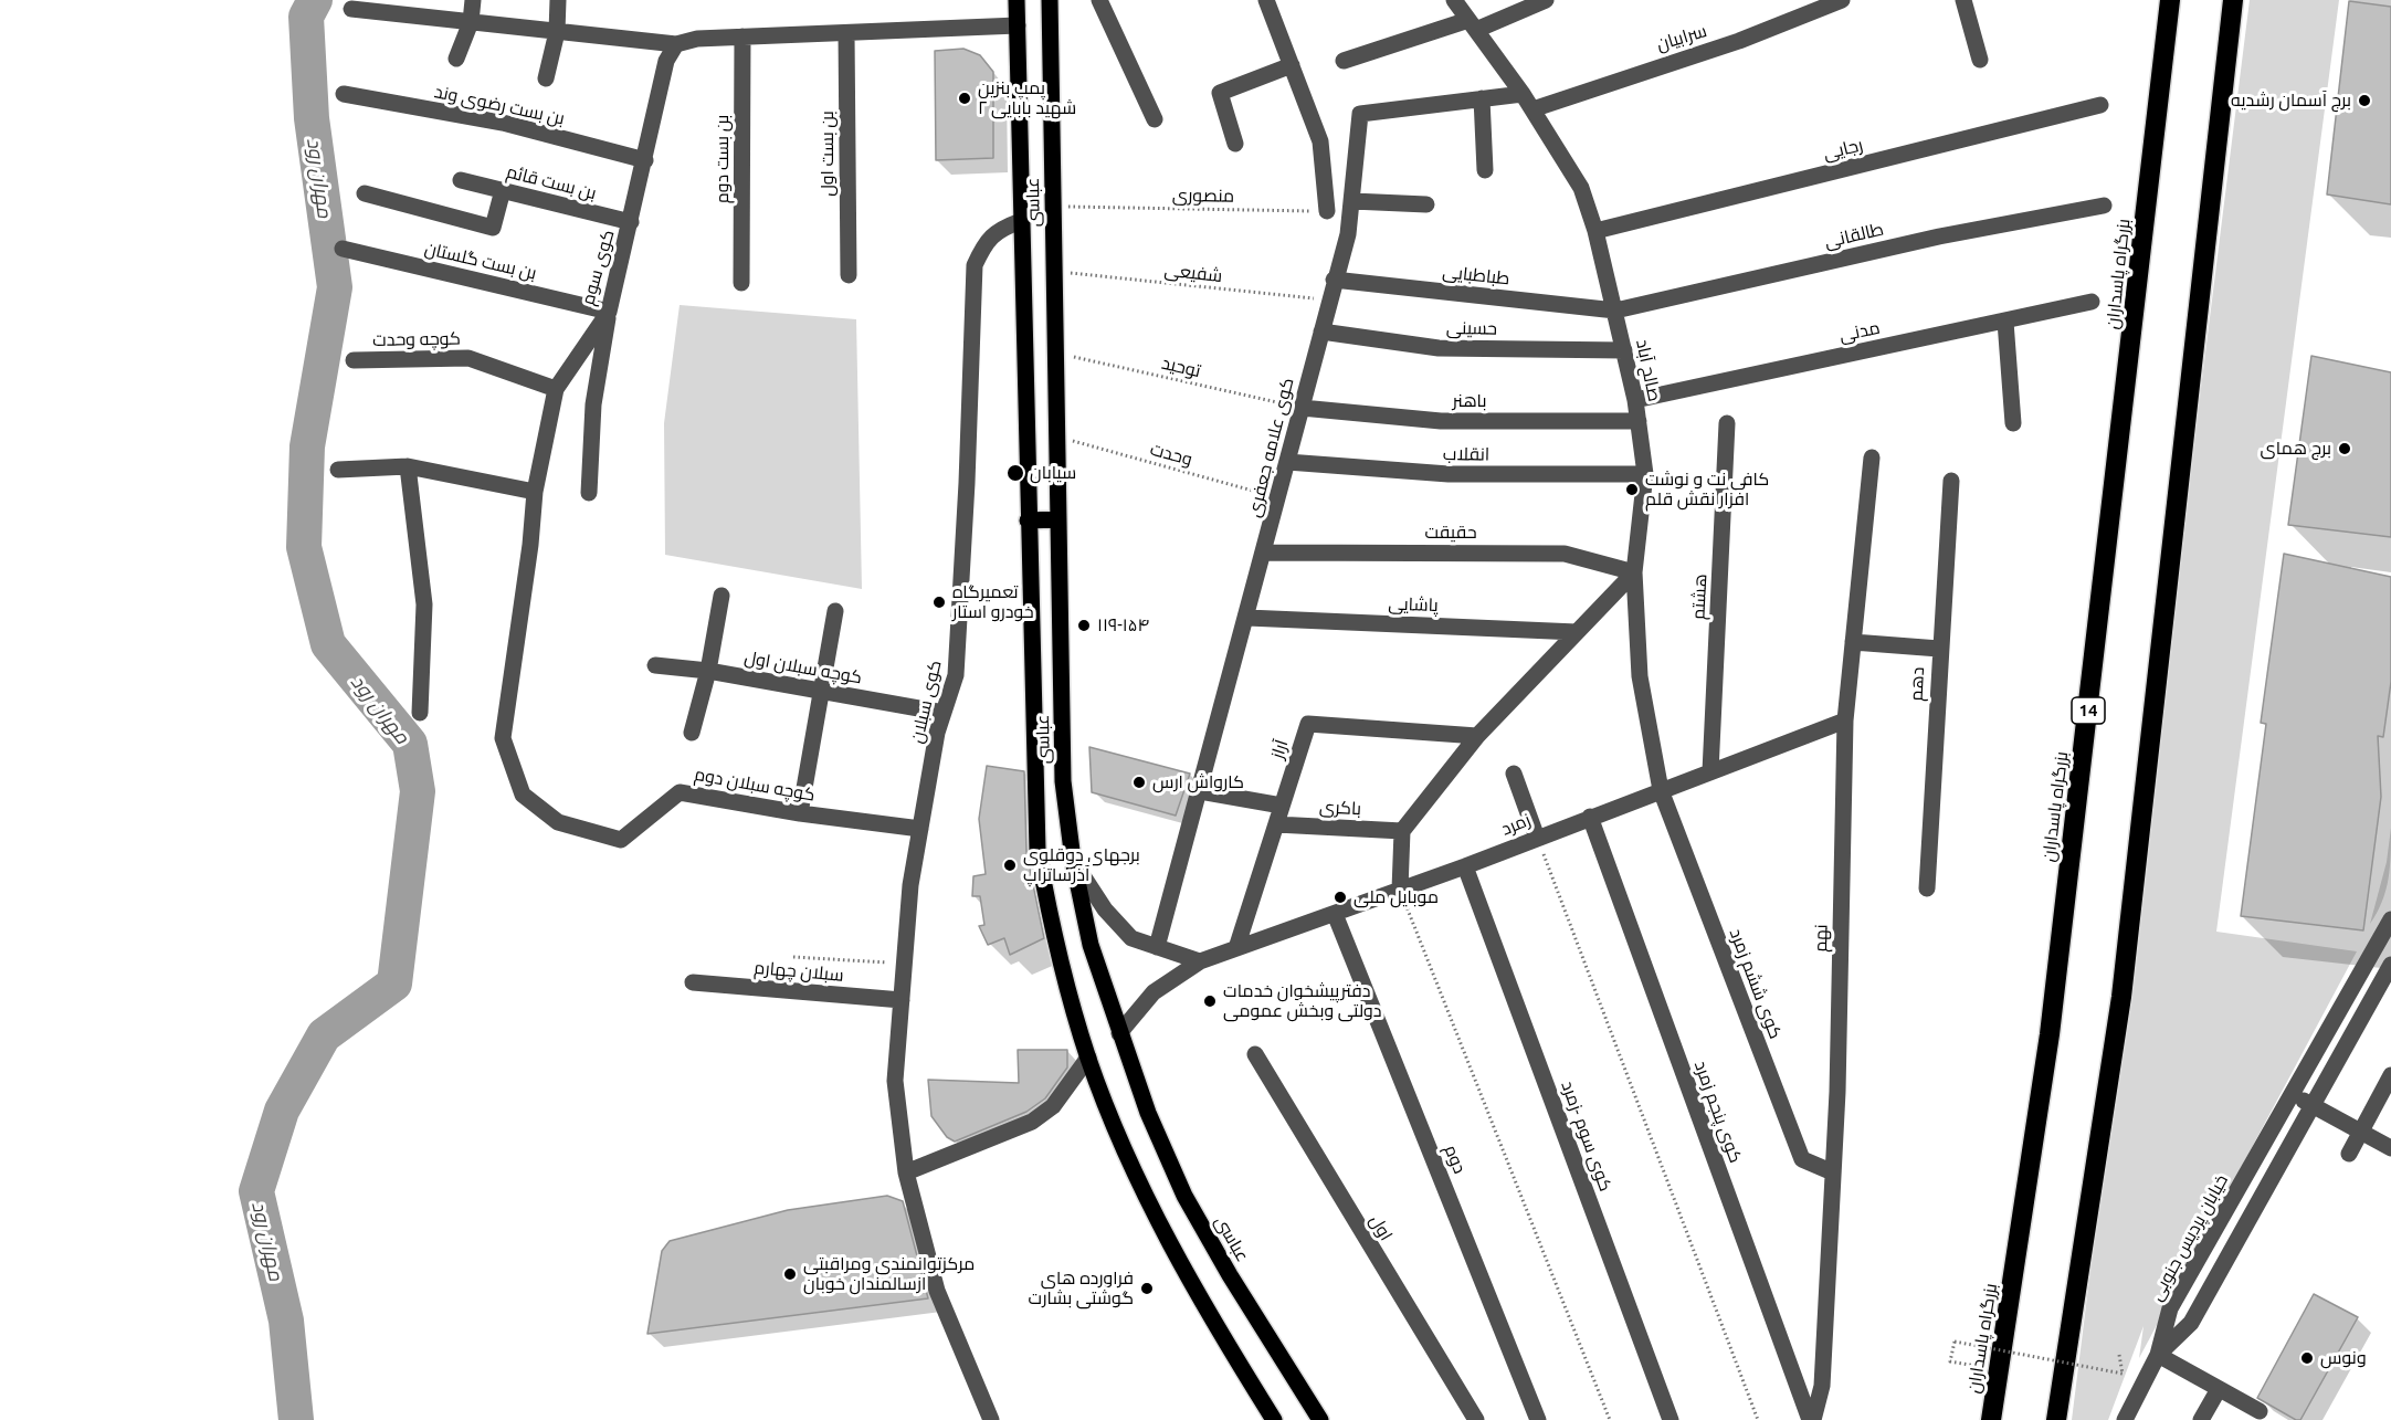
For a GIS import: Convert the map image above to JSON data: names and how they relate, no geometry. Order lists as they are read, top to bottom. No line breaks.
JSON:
{"streets":{"highway":["بزرگراه پاسداران","14"],"main road":["عباسى"],"street":["سرابیان","بن بست رضوی وند","رجایی","بن بست اول","بن بست دوم","بن بست قائم","طالقانی","بن بست گلستان","کوی سوم","طباطبایی","حسینی","مدنی","کوچه وحدت","صالح آباد","باهنر","کوی علامه جعفری","انقلاب","حقیقت","هشتم","پاشایی","کوچه سبلان اول","دهم","کوی سبلان","آراز","کوچه سبلان دوم","باکری","زمرد","نهم","سبلان چهارم","کوی ششم زمرد","کوی پنجم زمرد","کوی سوم -زمرد","دوم","اول","خیابان پردیس جنوبی"],"path":["منصوری","شفیعی","توحید","وحدت"]},"crossings":[["سرابیان","صالح آباد"],["بن بست رضوی وند","کوی سوم"],["رجایی","صالح آباد"],["بن بست قائم","کوی سوم"],["منصوری","عباسى"],["عباسى","شفیعی"],["عباسى","توحید"],["عباسى","وحدت"],["عباسى","کوی سبلان"],["عباسى","زمرد"],["طالقانی","طباطبایی"],["طالقانی","صالح آباد"],["بن بست گلستان","کوی سوم"],["کوی سوم","کوچه وحدت"],["کوی سوم","کوچه سبلان دوم"],["شفیعی","کوی علامه جعفری"],["طباطبایی","صالح آباد"],["طباطبایی","کوی علامه جعفری"],["حسینی","صالح آباد"],["حسینی","کوی علامه جعفری"],["مدنی","صالح آباد"],["توحید","باهنر"],["توحید","کوی علامه جعفری"],["صالح آباد","باهنر"],["صالح آباد","کوی علامه جعفری"],["صالح آباد","انقلاب"],["صالح آباد","حقیقت"],["صالح آباد","زمرد"],["صالح آباد","کوی ششم زمرد"],["باهنر","کوی علامه جعفری"],["کوی علامه جعفری","وحدت"],["کوی علامه جعفری","انقلاب"],["کوی علامه جعفری","حقیقت"],["کوی علامه جعفری","پاشایی"],["هشتم","زمرد"],["کوچه سبلان اول","کوی سبلان"],["کوی سبلان","کوچه سبلان دوم"],["کوی سبلان","سبلان چهارم"],["آراز","باکری"],["آراز","زمرد"],["زمرد","نهم"],["زمرد","کوی ششم زمرد"],["زمرد","کوی پنجم زمرد"],["زمرد","کوی سوم -زمرد"],["زمرد","دوم"],["نهم","کوی ششم زمرد"],["نهم","کوی پنجم زمرد"]],"water":["مهران رود"],"places":["پمپ بنزین شهید بابایی ۲","برج آسمان رشدیه","برج همای","سیابان","کافی نت و نوشت افزار نقش قلم","تعمیرگاه خودرو استار","۱۱۹-۱۵۴","کارواش ارس","برجهای دوقلوی آذرساتراپ","موبایل ملی","دفترپیشخوان خدمات دولتی وبخش عمومی","مرکزتوانمندی ومراقبتی ازسالمندان خوبان","فراورده های گوشتی بشارت","ونوس"]}
